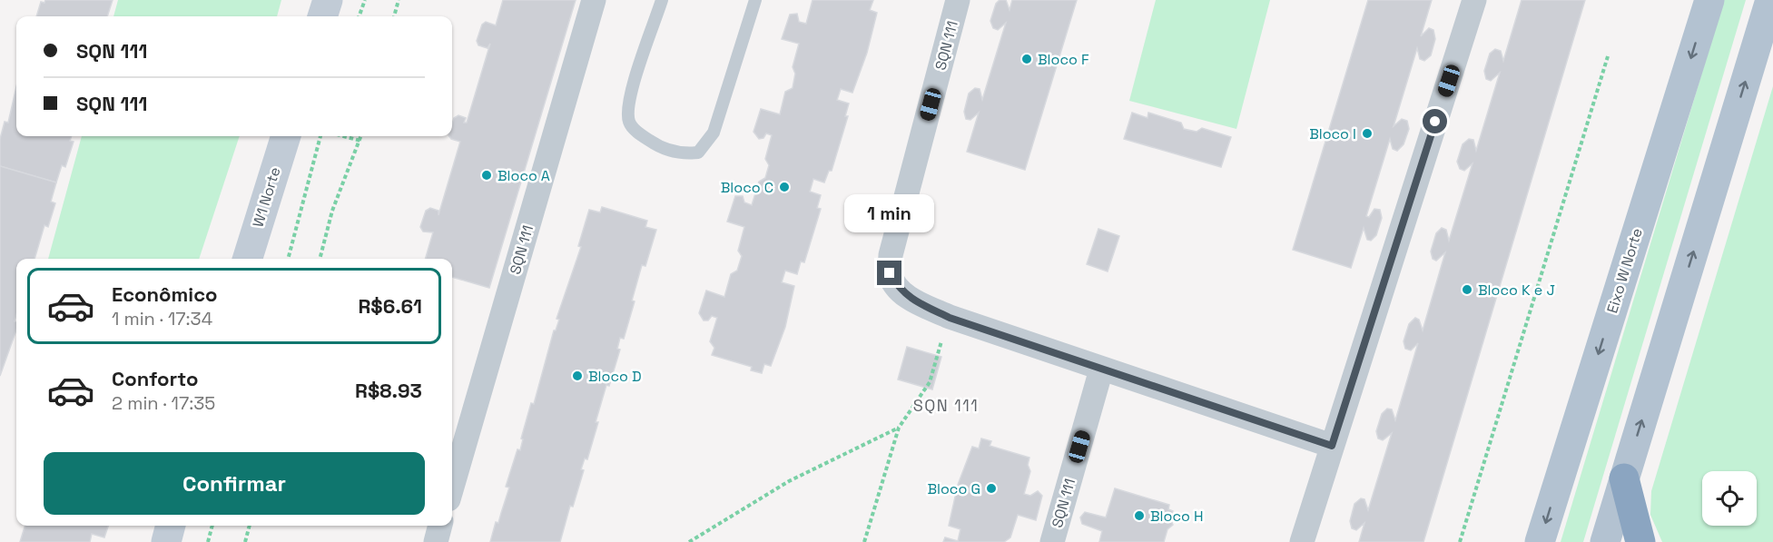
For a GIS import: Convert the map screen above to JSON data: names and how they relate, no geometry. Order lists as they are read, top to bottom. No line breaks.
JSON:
{"streets":{"main road":["Eixo W Norte"],"street":["SQN 111","W1 Norte"]},"districts":["SQN 111"],"places":["Bloco F","Bloco I","Bloco A","Bloco C","Bloco K e J","Bloco D","Bloco G","Bloco H"],"page":{"banner":["SQN 111","SQN 111"],"bubble":"1 min","list":[{"name":"Econômico","note":"1 min · 17:34","value":"R$6.61"},{"name":"Conforto","note":"2 min · 17:35","value":"R$8.93"}],"buttons":"Confirmar"}}
